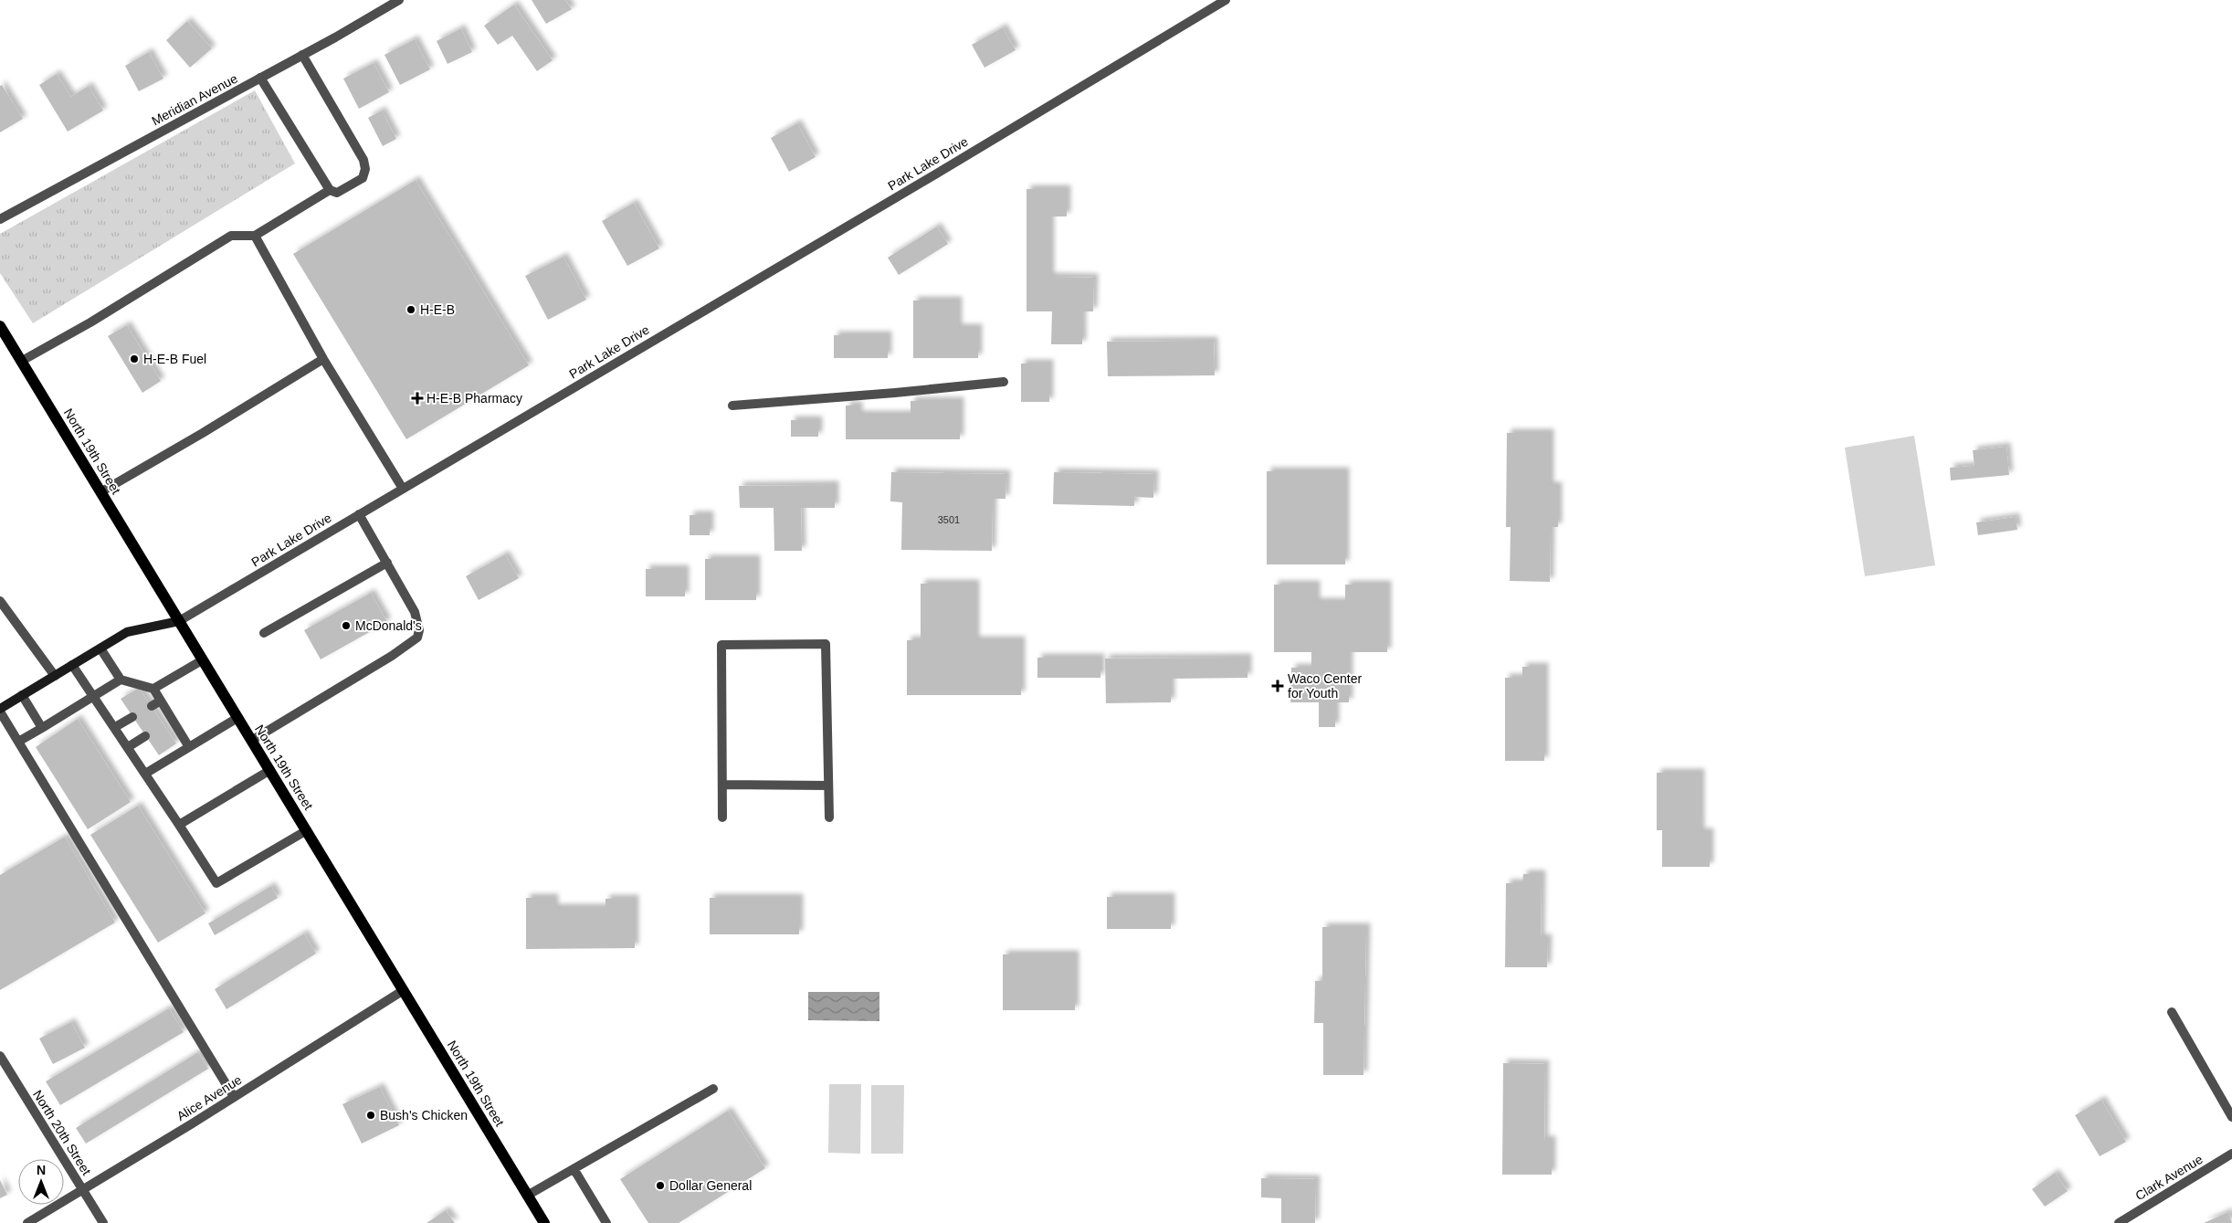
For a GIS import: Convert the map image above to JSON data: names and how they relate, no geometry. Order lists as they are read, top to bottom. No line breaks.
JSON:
{"streets":{"main road":["North 19th Street"],"street":["Meridian Avenue","Park Lake Drive","Alice Avenue","North 20th Street","Clark Avenue"]},"crossings":[["Park Lake Drive","North 19th Street"],["North 19th Street","Alice Avenue"],["Alice Avenue","North 20th Street"]],"places":{"other":["H-E-B","H-E-B Fuel","McDonald's","Bush's Chicken","Dollar General"],"health":["H-E-B Pharmacy","Waco Center for Youth"]},"house_numbers":["3501"],"north":"top"}
